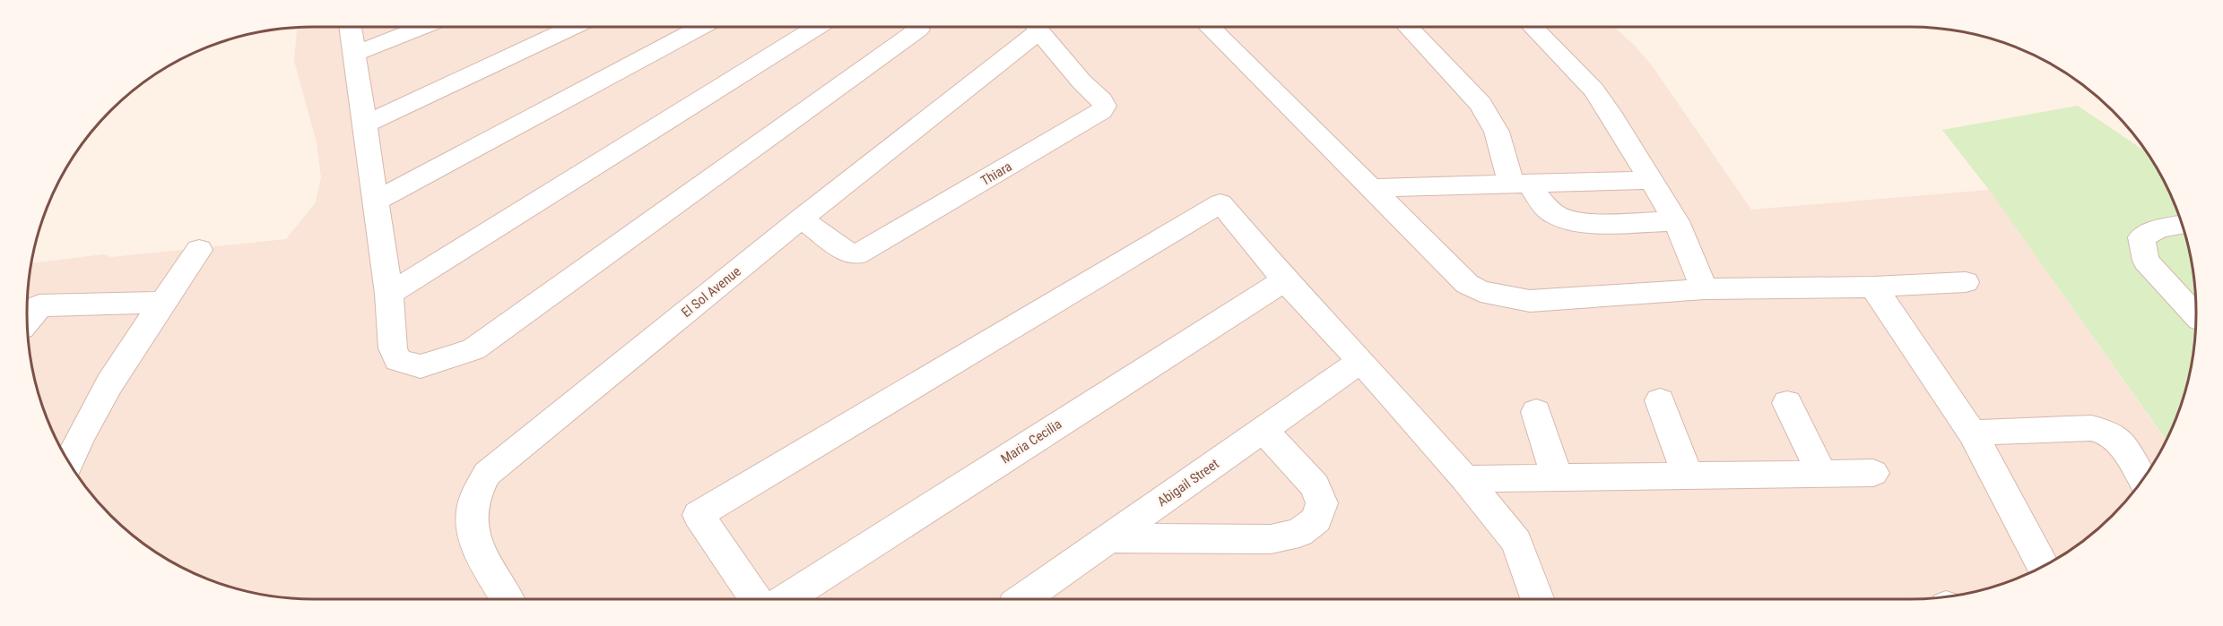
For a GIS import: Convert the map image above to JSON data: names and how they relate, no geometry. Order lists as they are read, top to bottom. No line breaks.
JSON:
{"streets":{"street":["Thiara","El Sol Avenue","Maria Cecilia","Abigail Street"]},"crossings":[["Thiara","El Sol Avenue"]]}
